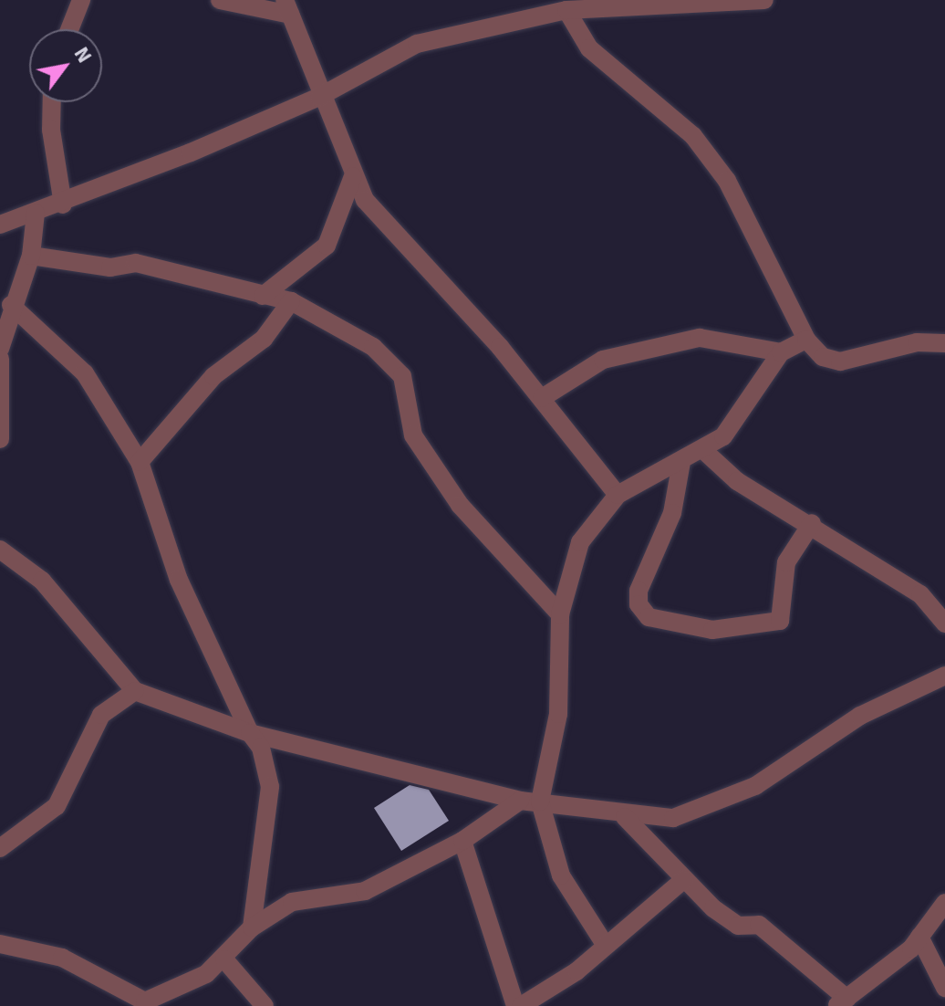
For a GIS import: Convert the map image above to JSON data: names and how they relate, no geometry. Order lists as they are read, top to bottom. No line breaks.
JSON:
{"north":"top right"}
